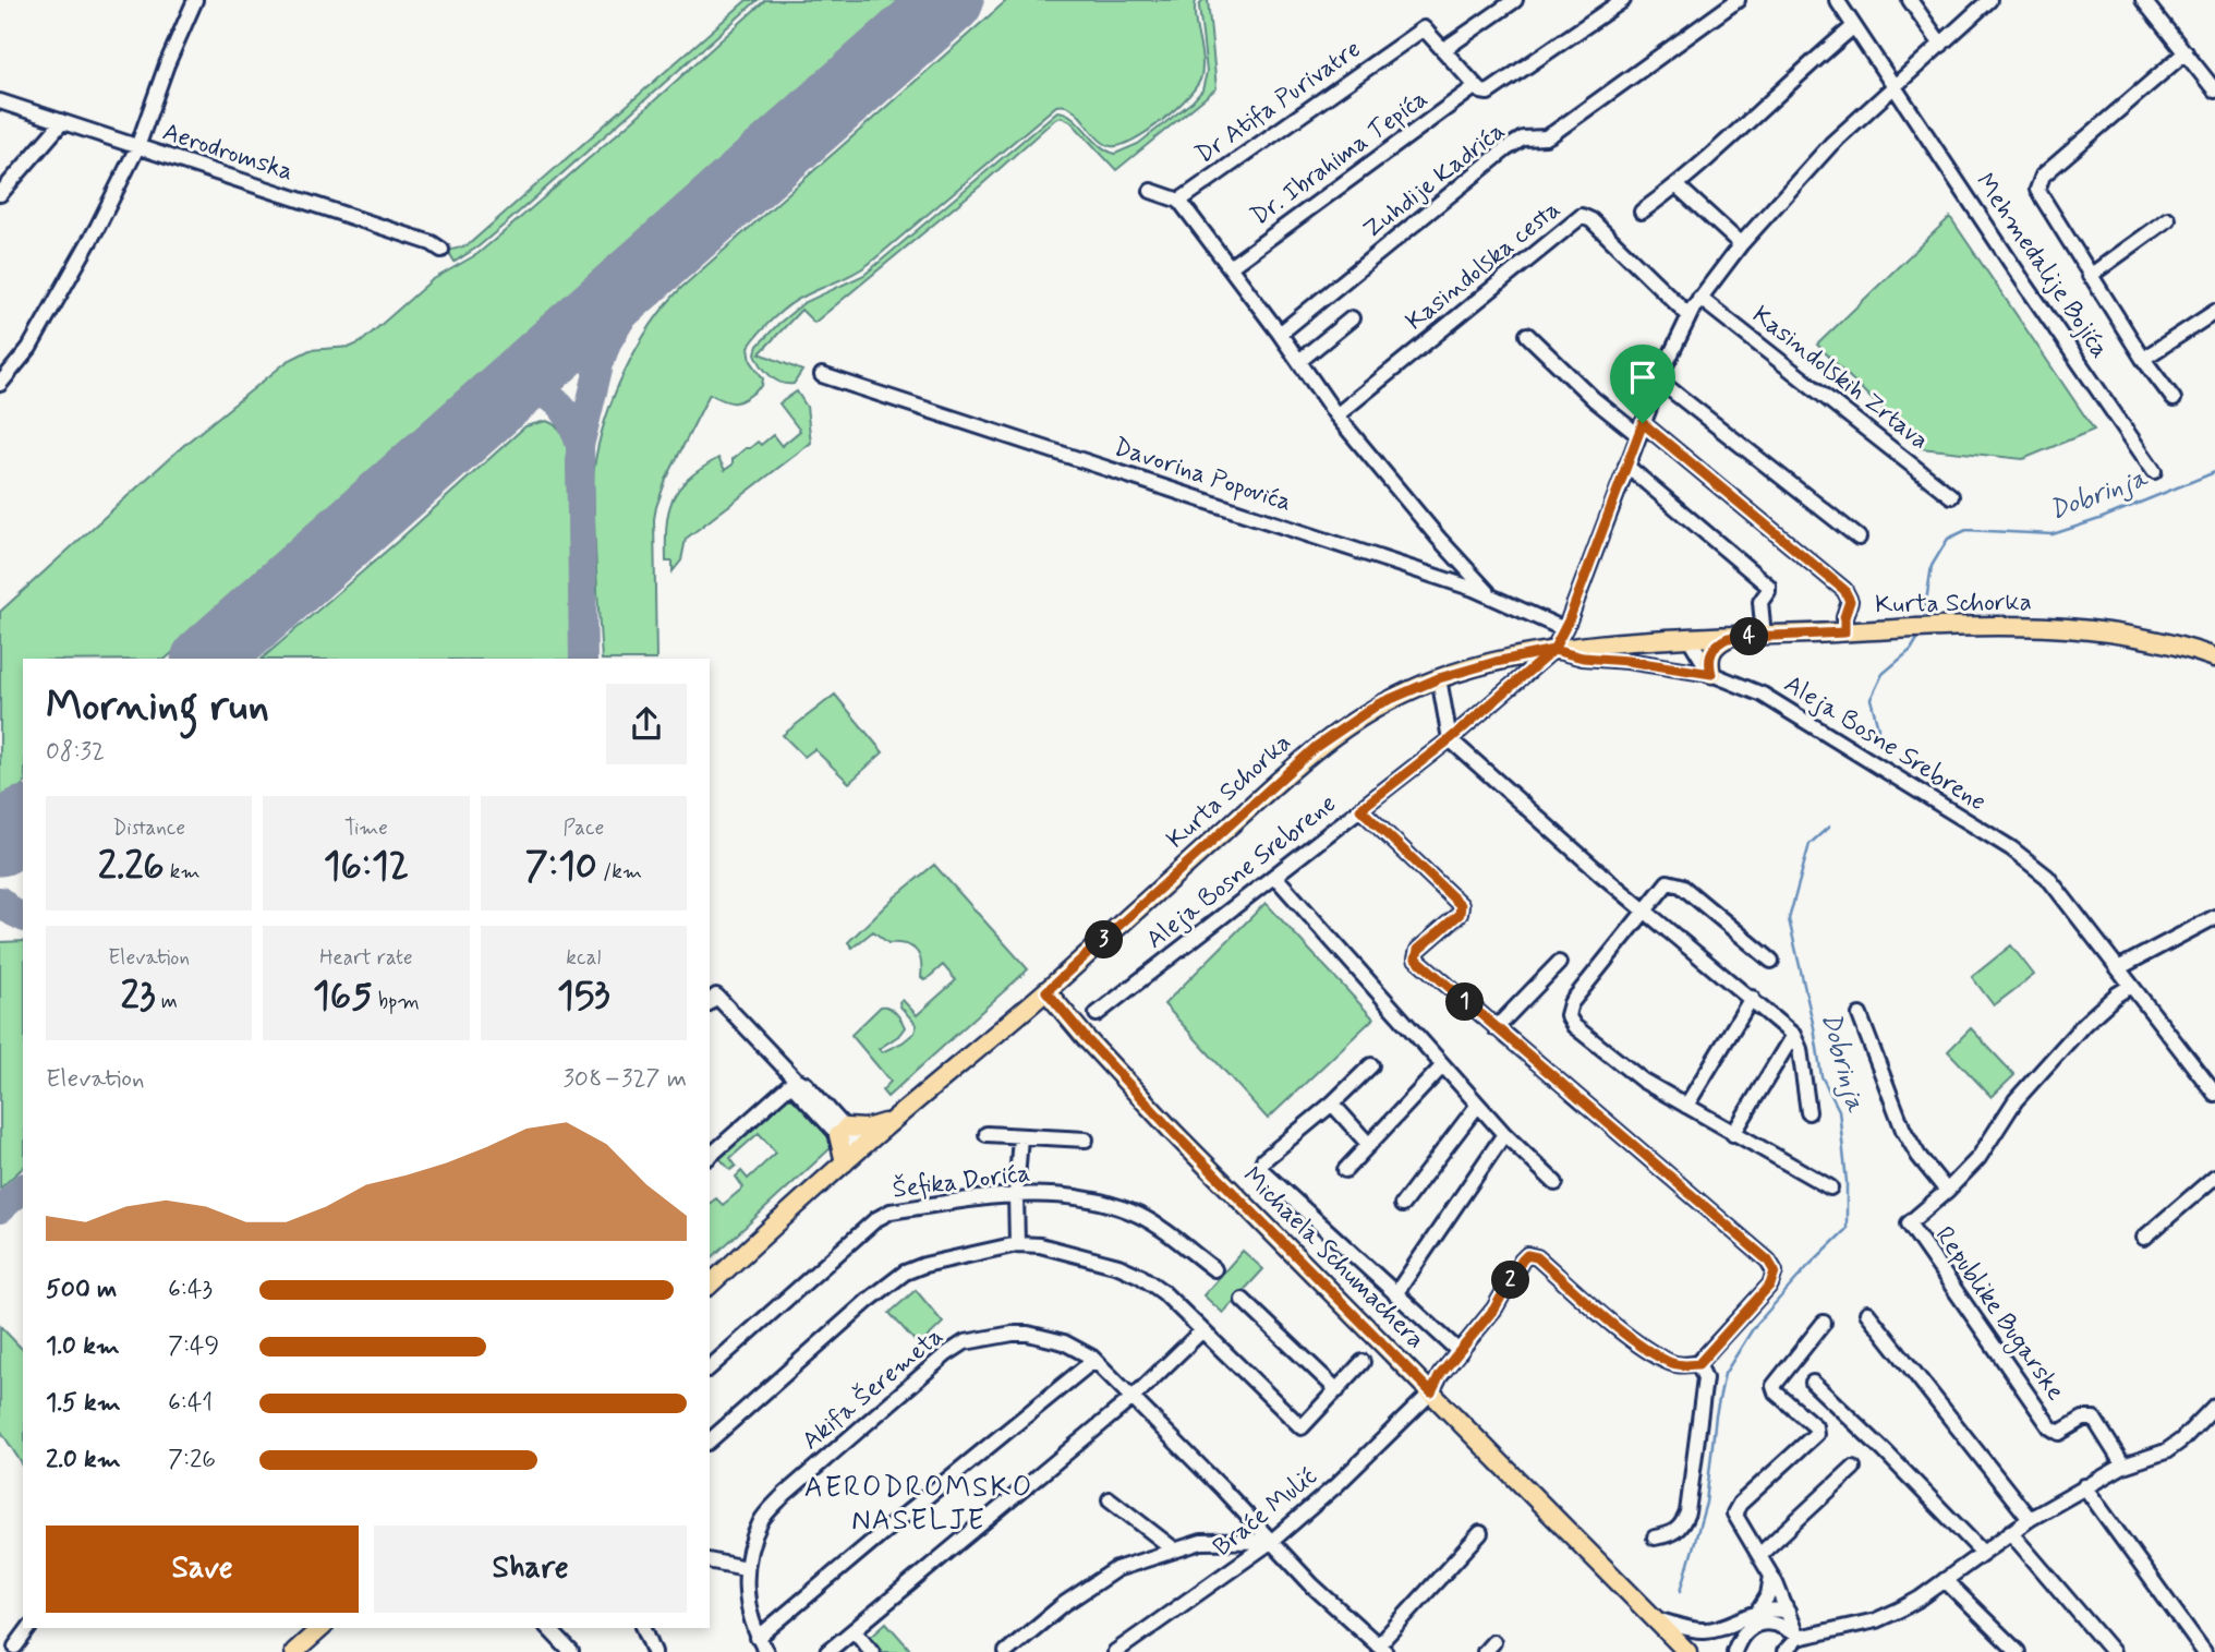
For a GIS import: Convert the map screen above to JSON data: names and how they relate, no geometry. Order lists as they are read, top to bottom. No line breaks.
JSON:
{"streets":{"main road":["Kurta Schorka","Michaela Schumachera"],"street":["Dr Atifa Purivatre","Aerodromska","Dr. Ibrahima Tepića","Zuhdije Kadrića","Kasindolska cesta","Mehmedalije Bojića","Kasindolskih Zrtava","Davorina Popovića","Aleja Bosne Srebrene","Šefika Dorića","Republike Bugarske","Akifa Šeremeta","Braće Mulić"]},"crossings":[["Kurta Schorka","Aleja Bosne Srebrene"],["Kurta Schorka","Michaela Schumachera"],["Aleja Bosne Srebrene","Republike Bugarske"],["Michaela Schumachera","Braće Mulić"],["Akifa Šeremeta","Braće Mulić"]],"districts":["AERODROMSKO NASELJE"],"water":["Dobrinja"],"page":{"pins":["4","3","1","2"],"heading":["Morning run","08:32"],"stats":[["Distance","2.26 km"],["Time","16:12"],["Pace","7:10 /km"],["Elevation","23 m"],["Heart rate","165 bpm"],["kcal","153"]],"chart":["Elevation","308–327 m"],"list":[{"name":"500 m","note":"6:43"},{"name":"1.0 km","note":"7:49"},{"name":"1.5 km","note":"6:41"},{"name":"2.0 km","note":"7:26"}],"buttons":["Save","Share"]}}
